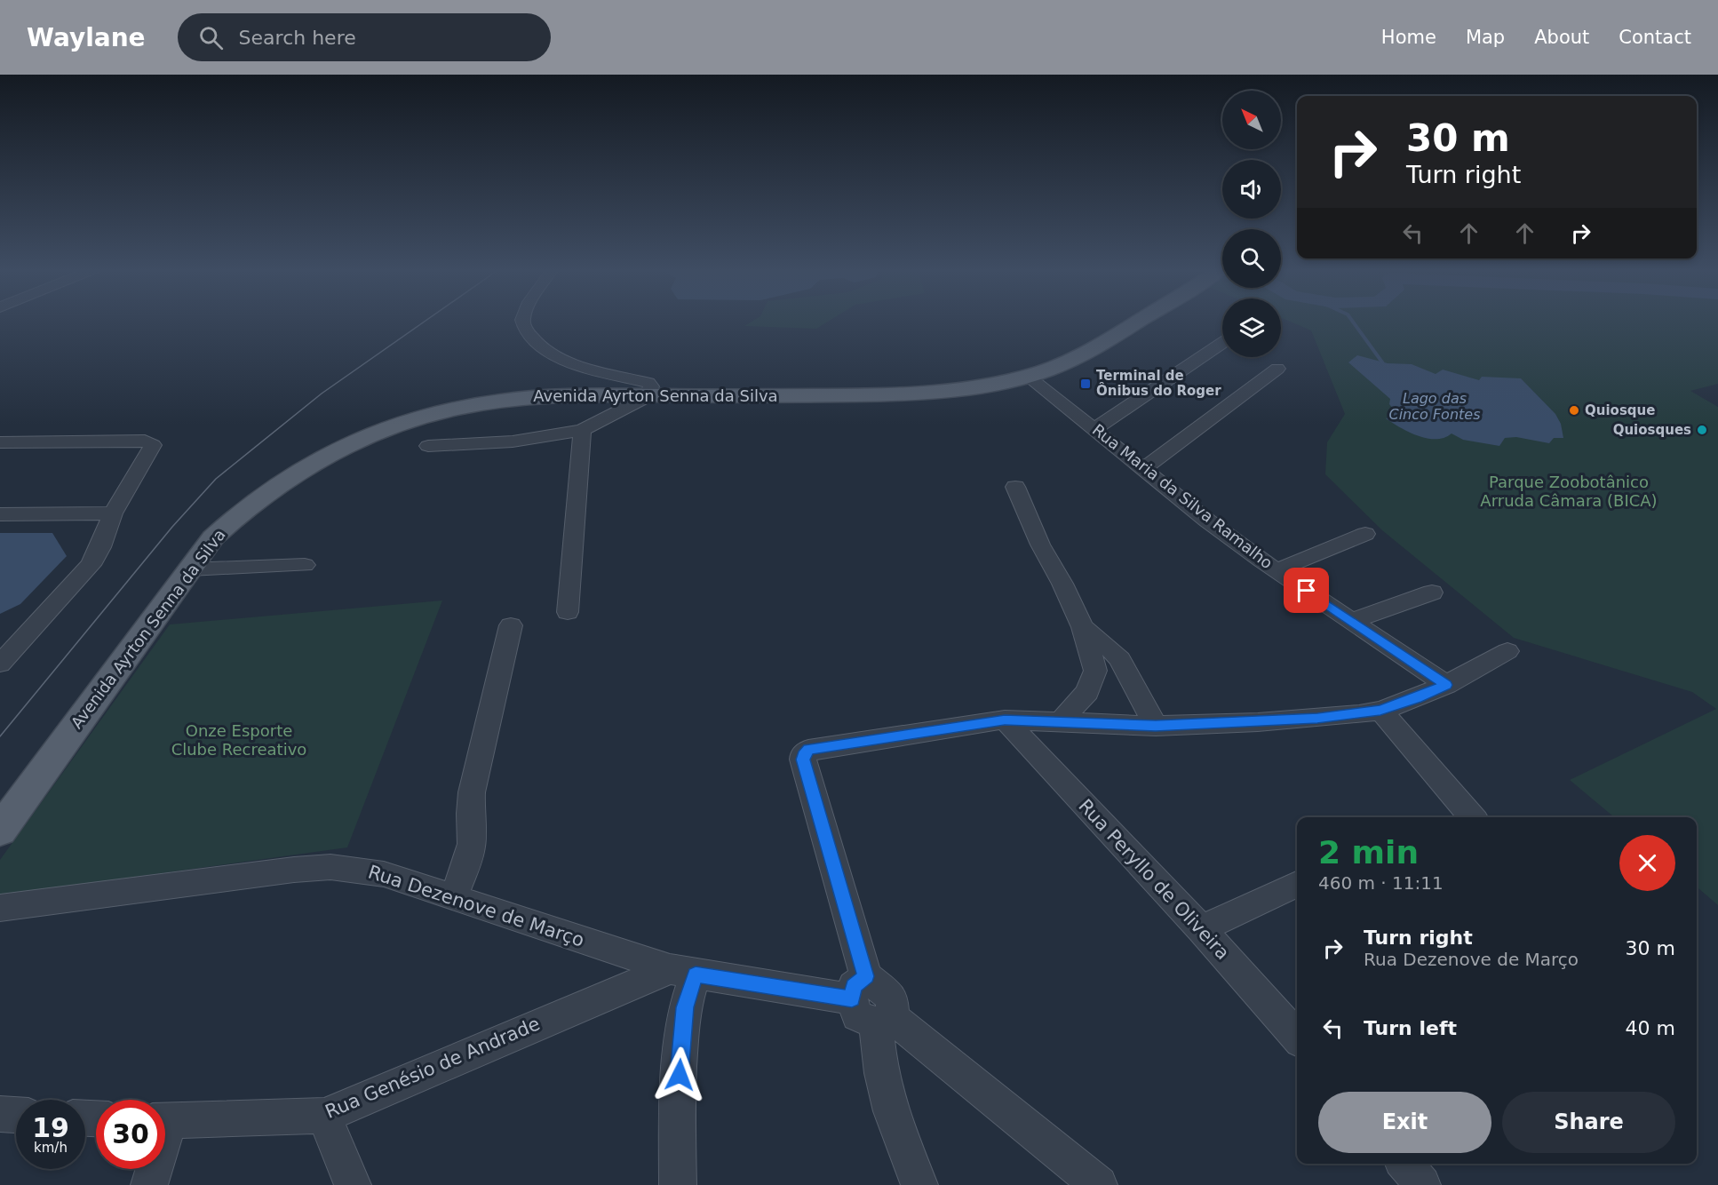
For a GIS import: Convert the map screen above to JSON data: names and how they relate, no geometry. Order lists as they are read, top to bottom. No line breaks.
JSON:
{"streets":{"main road":["Avenida Ayrton Senna da Silva"],"street":["Rua Maria da Silva Ramalho","Rua Peryllo de Oliveira","Rua Dezenove de Março","Rua Genésio de Andrade"]},"crossings":[["Avenida Ayrton Senna da Silva","Rua Maria da Silva Ramalho"],["Rua Dezenove de Março","Rua Genésio de Andrade"]],"water":["Lago das Cinco Fontes"],"parks":["Parque Zoobotânico Arruda Câmara (BICA)","Onze Esporte Clube Recreativo"],"places":{"transit":["Terminal de Ônibus do Roger"],"other":["Quiosque","Quiosques"]},"north":"top left","page":{"header":"Waylane","search":"Search here","nav":["Home","Map","About","Contact"],"turn":["30 m","Turn right"],"heading":["2 min","460 m · 11:11"],"list":[{"name":"Turn right","note":"Rua Dezenove de Março","value":"30 m"},{"name":"Turn left","value":"40 m"}],"buttons":["Exit","Share"],"speed":"19 km/h","limit":"30"}}
